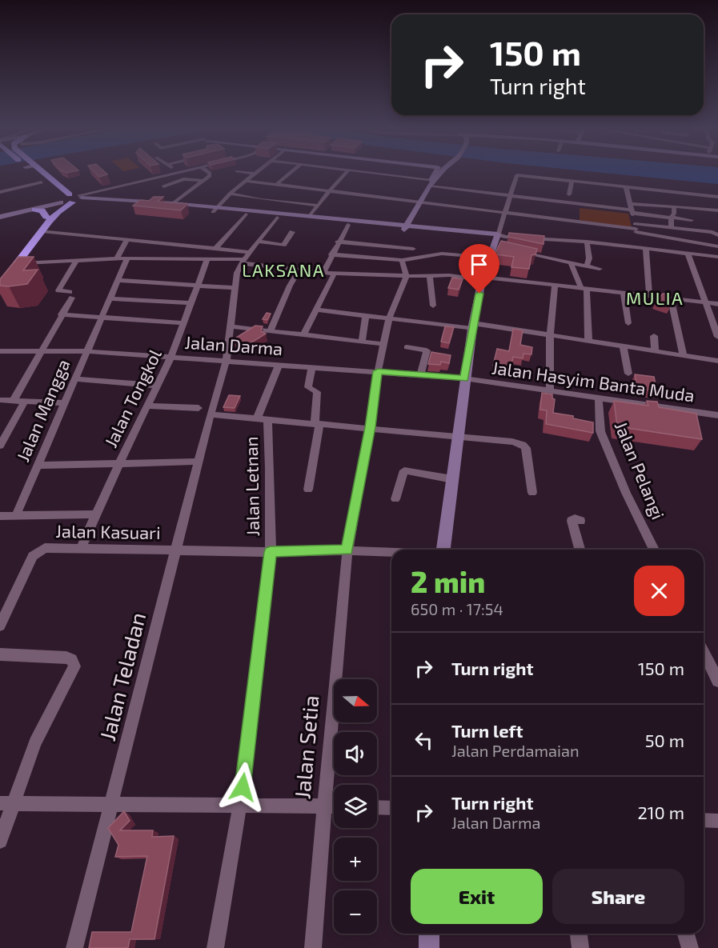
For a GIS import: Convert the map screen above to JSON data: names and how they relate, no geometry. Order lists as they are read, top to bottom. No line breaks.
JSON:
{"streets":{"street":["Jalan Darma","Jalan Hasyim Banta Muda","Jalan Tongkol","Jalan Mangga","Jalan Pelangi","Jalan Letnan","Jalan Kasuari","Jalan Teladan","Jalan Setia"]},"crossings":[["Jalan Darma","Jalan Hasyim Banta Muda"],["Jalan Darma","Jalan Tongkol"],["Jalan Darma","Jalan Mangga"],["Jalan Darma","Jalan Teladan"],["Jalan Darma","Jalan Setia"],["Jalan Hasyim Banta Muda","Jalan Pelangi"],["Jalan Tongkol","Jalan Kasuari"],["Jalan Letnan","Jalan Kasuari"],["Jalan Kasuari","Jalan Teladan"],["Jalan Kasuari","Jalan Setia"]],"districts":["LAKSANA","MULIA"],"north":"right","page":{"turn":["150 m","Turn right"],"heading":["2 min","650 m · 17:54"],"list":[{"name":"Turn right","value":"150 m"},{"name":"Turn left","note":"Jalan Perdamaian","value":"50 m"},{"name":"Turn right","note":"Jalan Darma","value":"210 m"}],"map_buttons":["+","−"],"buttons":["Exit","Share"]}}
